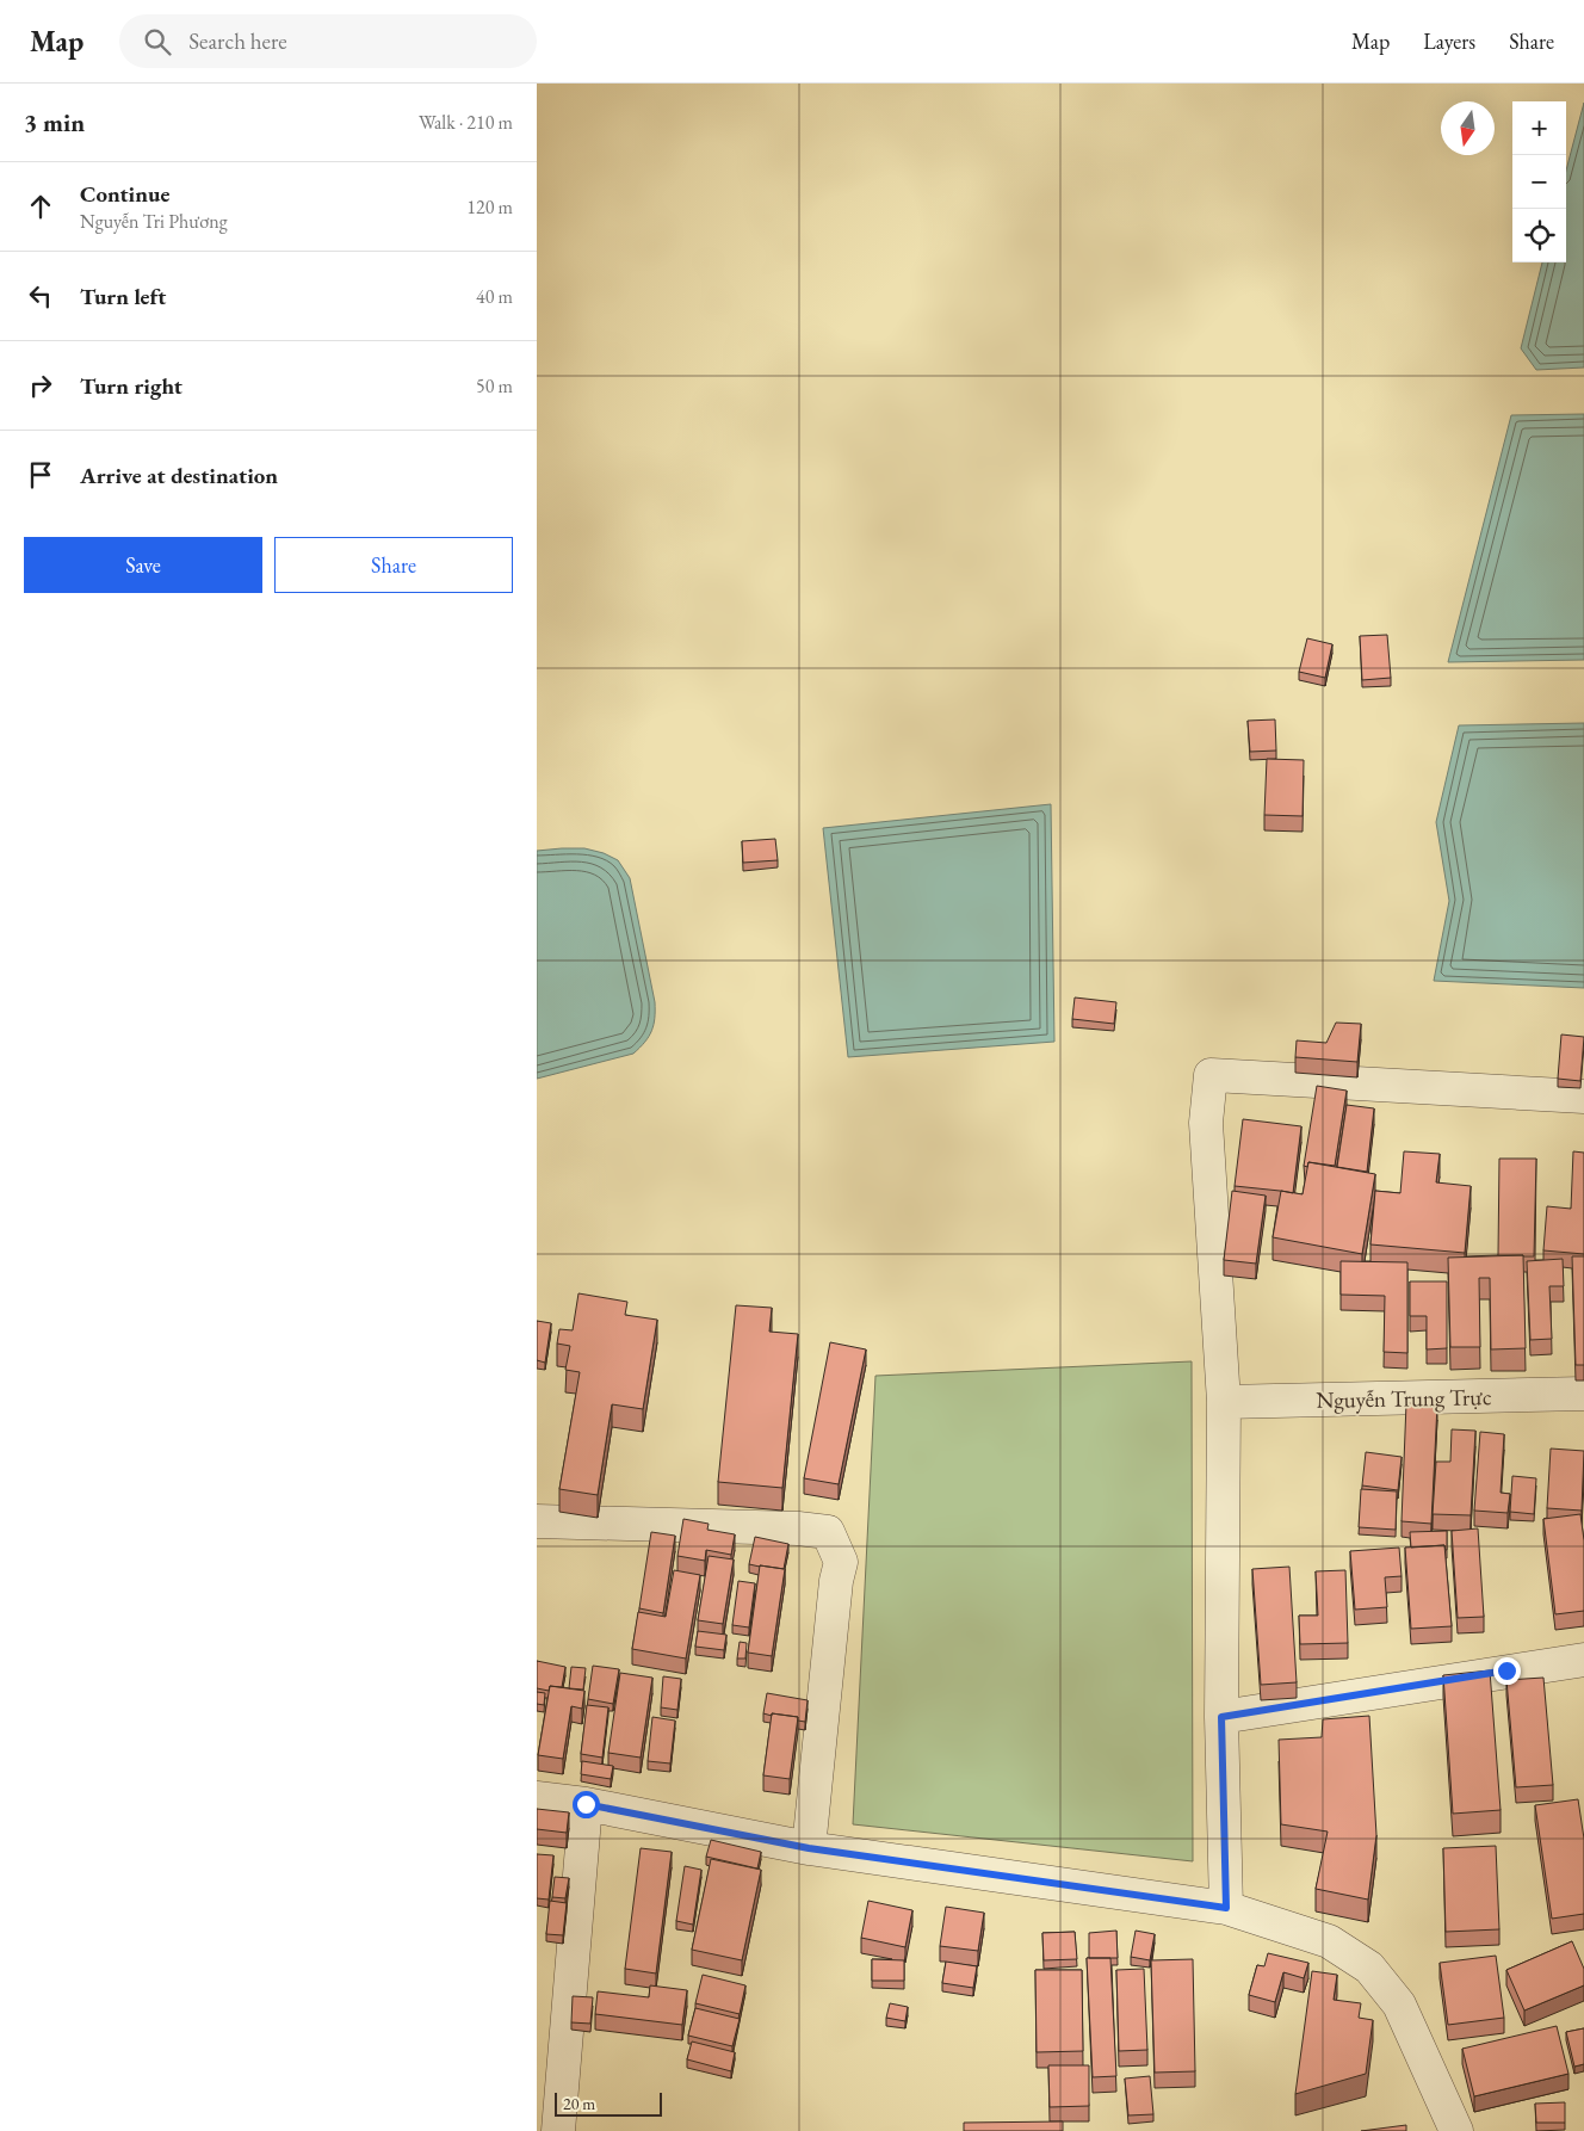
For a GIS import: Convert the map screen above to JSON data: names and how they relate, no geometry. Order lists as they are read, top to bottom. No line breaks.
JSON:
{"streets":{"street":["Nguyễn Trung Trực"]},"scale_bar":"20 m","north":"bottom","page":{"header":"Map","search":"Search here","nav":["Map","Layers","Share"],"heading":["3 min","Walk · 210 m"],"map_buttons":["+","−"],"list":[["Continue","Nguyễn Tri Phương","120 m"],["Turn left","40 m"],["Turn right","50 m"],"Arrive at destination"],"buttons":["Save","Share"],"scale":"20 m"}}
